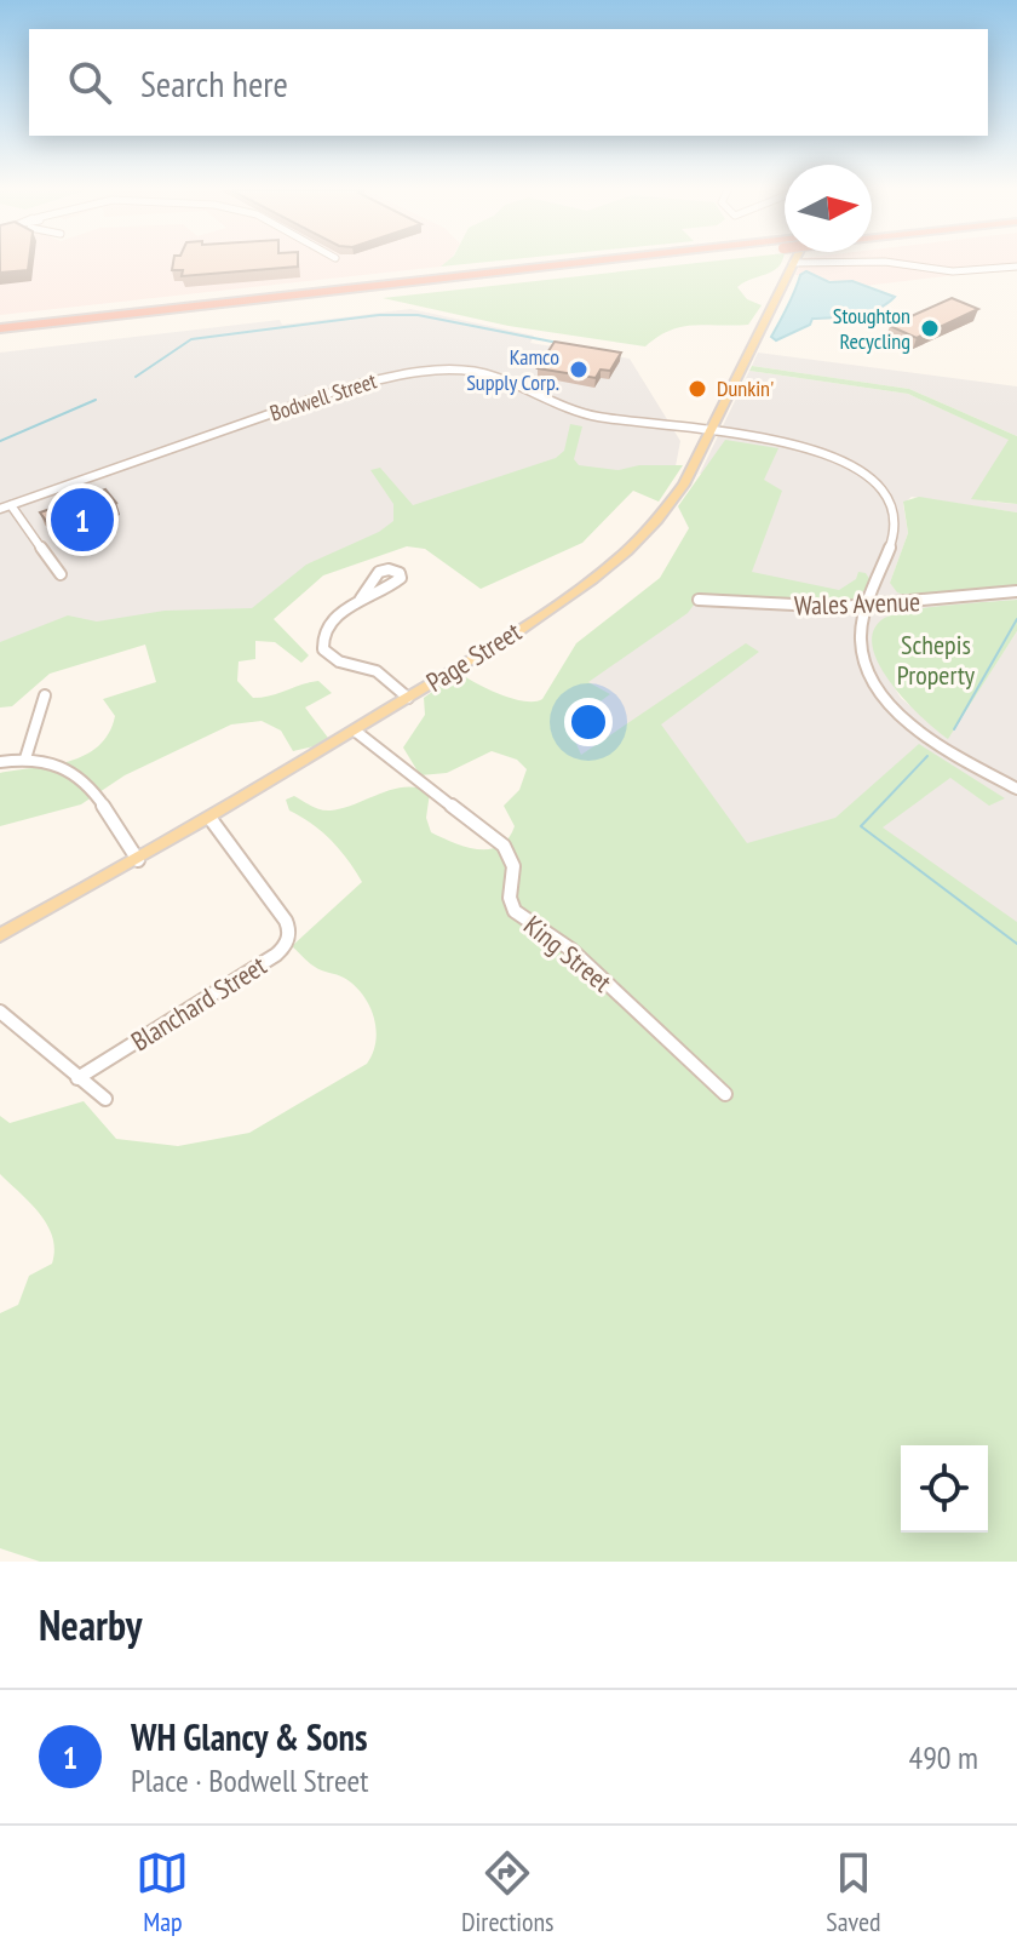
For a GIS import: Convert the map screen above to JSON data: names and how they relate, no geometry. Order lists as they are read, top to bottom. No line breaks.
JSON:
{"streets":{"main road":["Page Street"],"street":["Bodwell Street","Wales Avenue","King Street","Blanchard Street"]},"crossings":[["Bodwell Street","Wales Avenue"],["Bodwell Street","Page Street"],["Page Street","King Street"],["Page Street","Blanchard Street"]],"parks":["Schepis Property"],"places":["Stoughton Recycling","Kamco Supply Corp.","Dunkin'"],"north":"right","page":{"search":"Search here","pins":"1","heading":"Nearby","list":[{"mark":"1","name":"WH Glancy & Sons","note":"Place · Bodwell Street","value":"490 m"}],"nav":["Map","Directions","Saved"]}}
